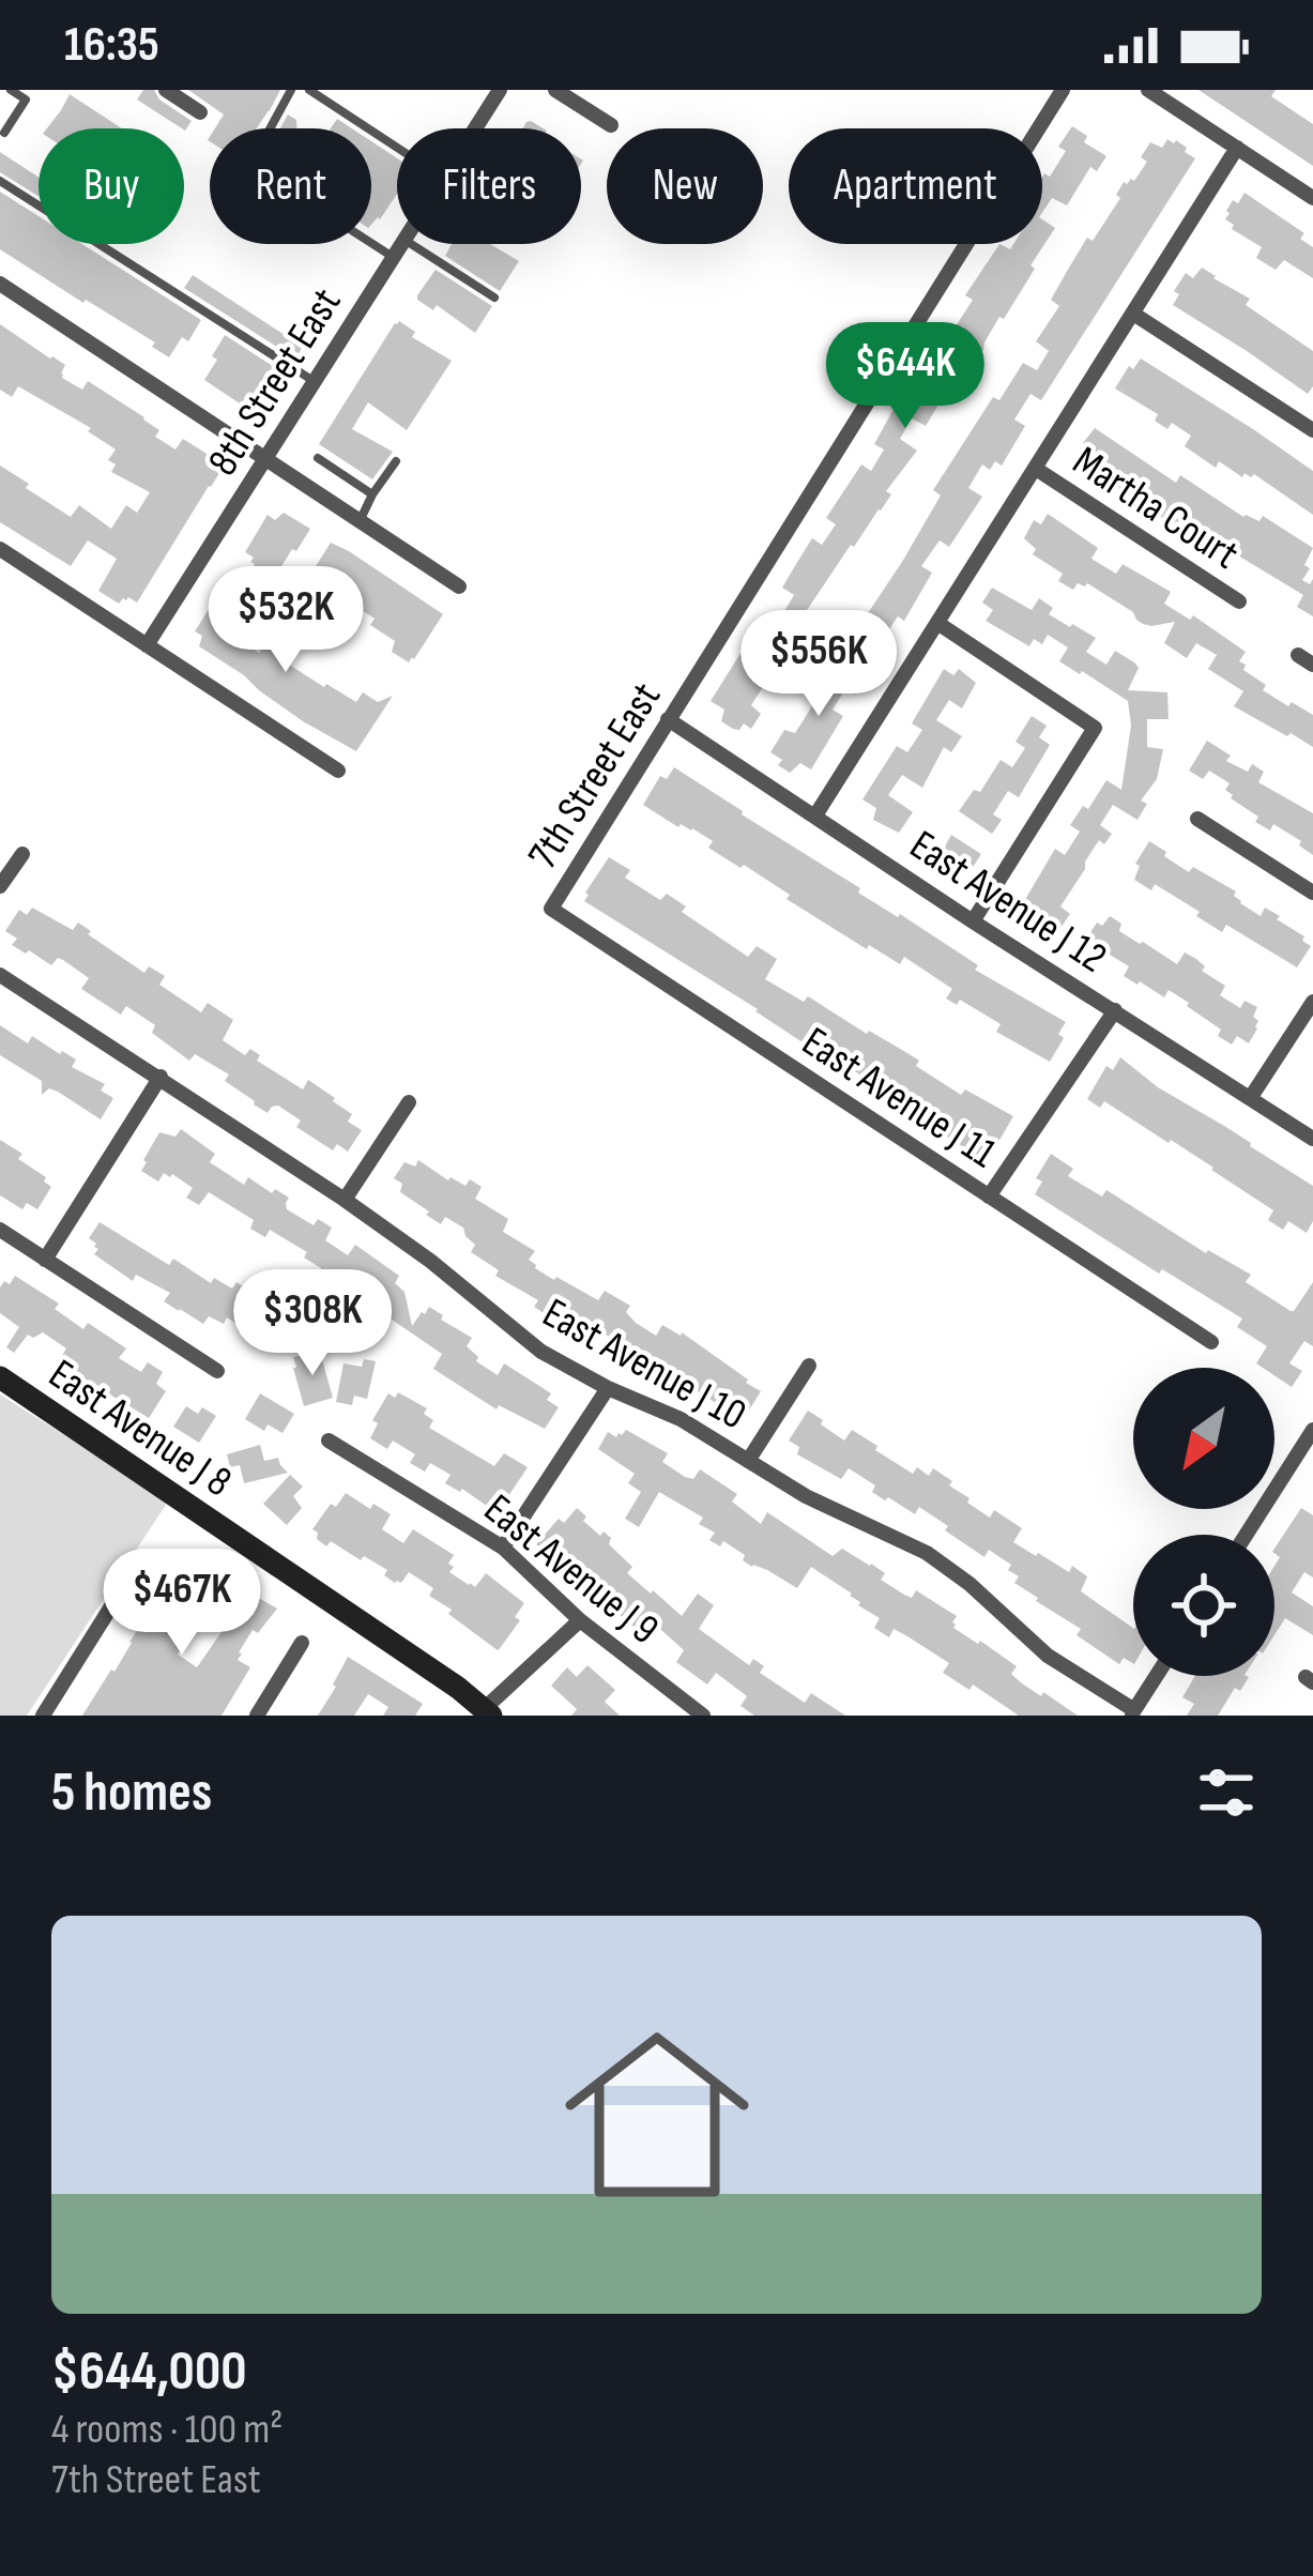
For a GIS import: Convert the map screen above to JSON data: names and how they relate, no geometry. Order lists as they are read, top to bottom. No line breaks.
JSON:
{"streets":{"street":["8th Street East","Martha Court","7th Street East","East Avenue J 12","East Avenue J 11","East Avenue J 10","East Avenue J 8","East Avenue J 9"]},"crossings":[["7th Street East","East Avenue J 12"],["7th Street East","East Avenue J 11"]],"north":"bottom left","page":{"status":"16:35","chip":["Buy","Rent","Filters","New","Apartment"],"price":["$644K","$532K","$556K","$308K","$467K"],"heading":"5 homes","list":[{"name":"$644,000","note":"4 rooms · 100 m² · 7th Street East"}]}}
